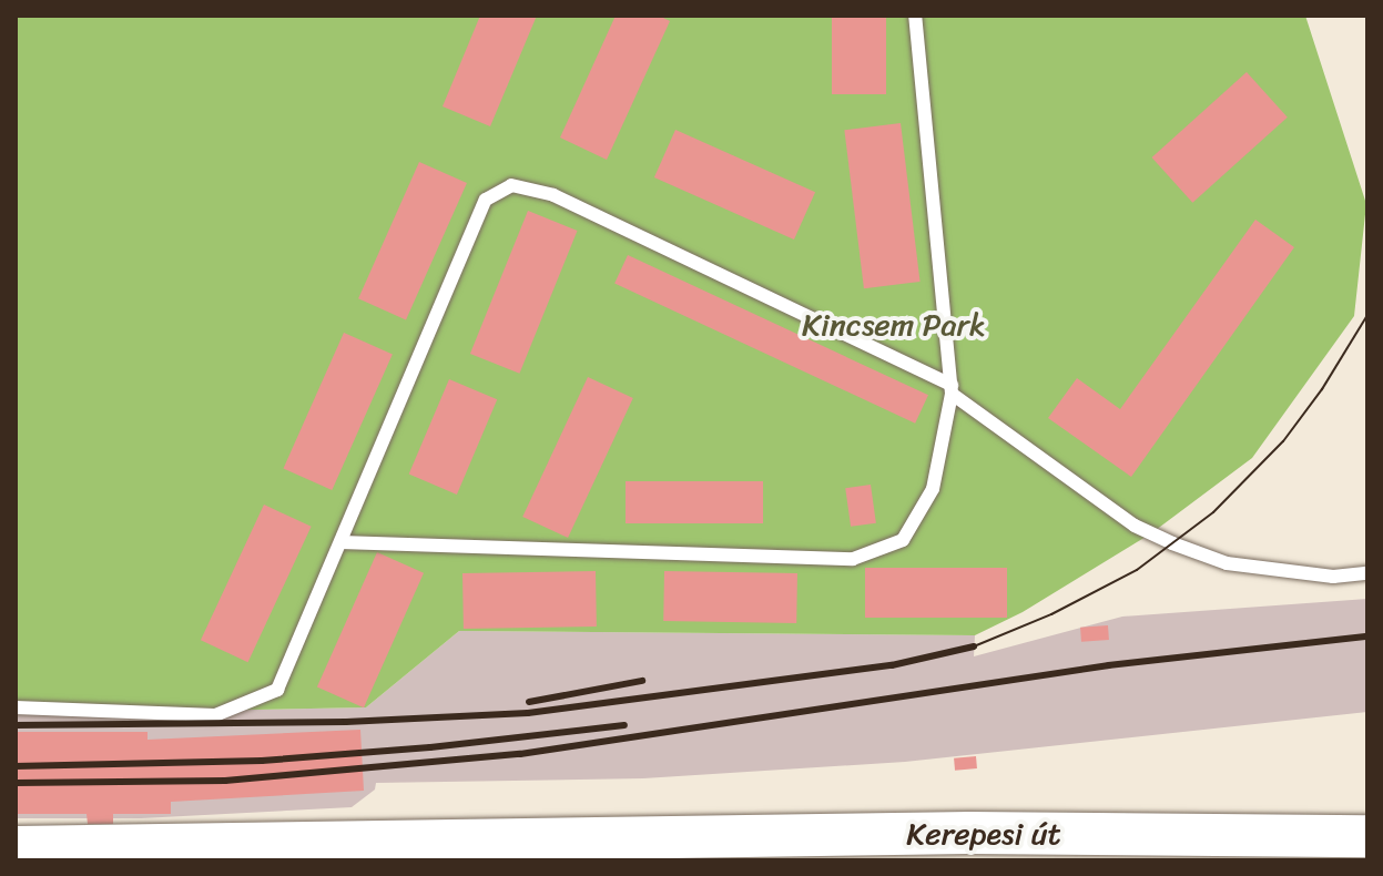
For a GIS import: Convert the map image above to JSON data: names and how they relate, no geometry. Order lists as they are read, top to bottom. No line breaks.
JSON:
{"streets":{"main road":["Kerepesi út"]},"parks":["Kincsem Park"]}
